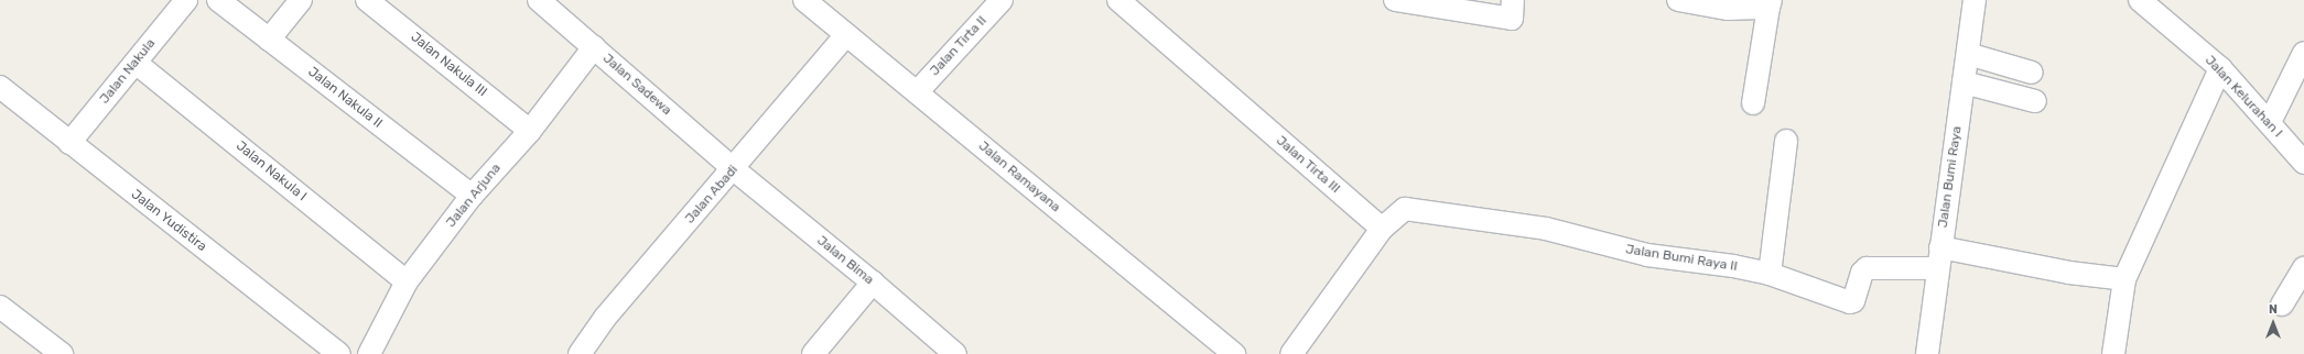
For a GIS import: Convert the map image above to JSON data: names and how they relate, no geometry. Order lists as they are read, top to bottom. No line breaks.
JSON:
{"streets":{"street":["Jalan Tirta II","Jalan Nakula III","Jalan Nakula","Jalan Sadewa","Jalan Kelurahan I","Jalan Nakula II","Jalan Tirta III","Jalan Nakula I","Jalan Ramayana","Jalan Bumi Raya","Jalan Abadi","Jalan Arjuna","Jalan Yudistira","Jalan Bumi Raya II","Jalan Bima"]},"crossings":[["Jalan Tirta II","Jalan Ramayana"],["Jalan Nakula III","Jalan Arjuna"],["Jalan Nakula","Jalan Nakula I"],["Jalan Nakula","Jalan Yudistira"],["Jalan Sadewa","Jalan Abadi"],["Jalan Sadewa","Jalan Arjuna"],["Jalan Sadewa","Jalan Bima"],["Jalan Nakula II","Jalan Arjuna"],["Jalan Tirta III","Jalan Bumi Raya II"],["Jalan Nakula I","Jalan Arjuna"],["Jalan Ramayana","Jalan Abadi"],["Jalan Bumi Raya","Jalan Bumi Raya II"],["Jalan Abadi","Jalan Bima"]],"north":"top"}
